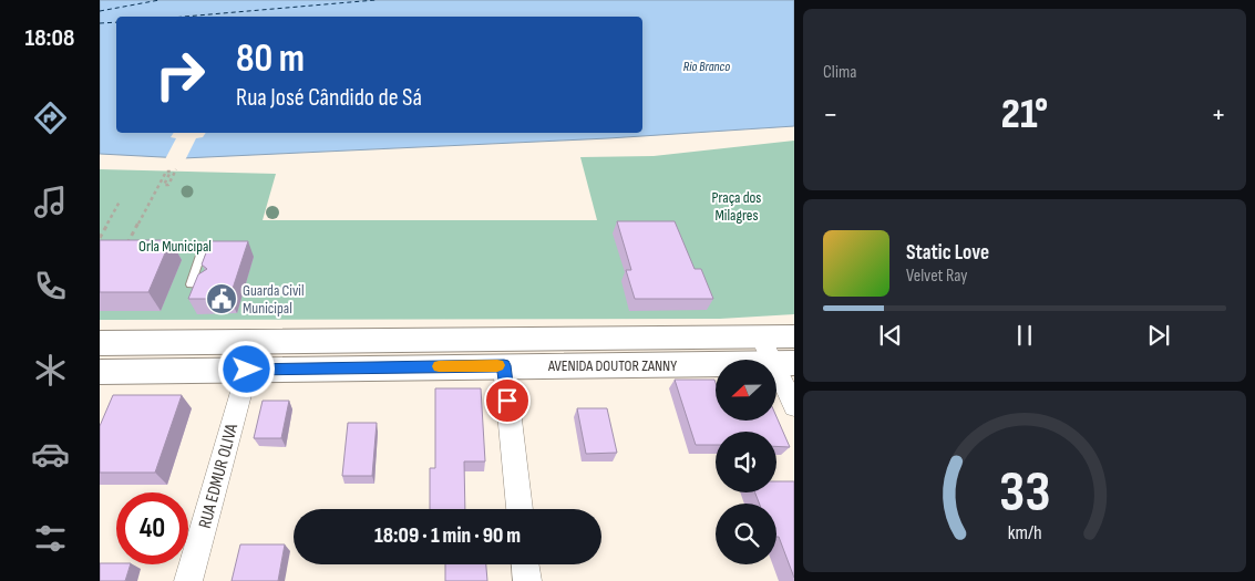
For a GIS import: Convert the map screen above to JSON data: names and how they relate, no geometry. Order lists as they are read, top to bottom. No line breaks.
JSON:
{"streets":{"street":["AVENIDA DOUTOR ZANNY","RUA EDMUR OLIVA"]},"crossings":[["AVENIDA DOUTOR ZANNY","RUA EDMUR OLIVA"]],"water":["Rio Branco"],"parks":["Praça dos Milagres","Orla Municipal"],"places":{"public building":["Guarda Civil Municipal"]},"north":"left","page":{"tabs":"18:08","tile":"Clima","turn":["80 m","Rua José Cândido de Sá"],"heat":["−","21°","+"],"song":["Static Love","Velvet Ray"],"limit":"40","trip":"18:09 · 1 min · 90 m","gauge":["33","km/h"]}}
